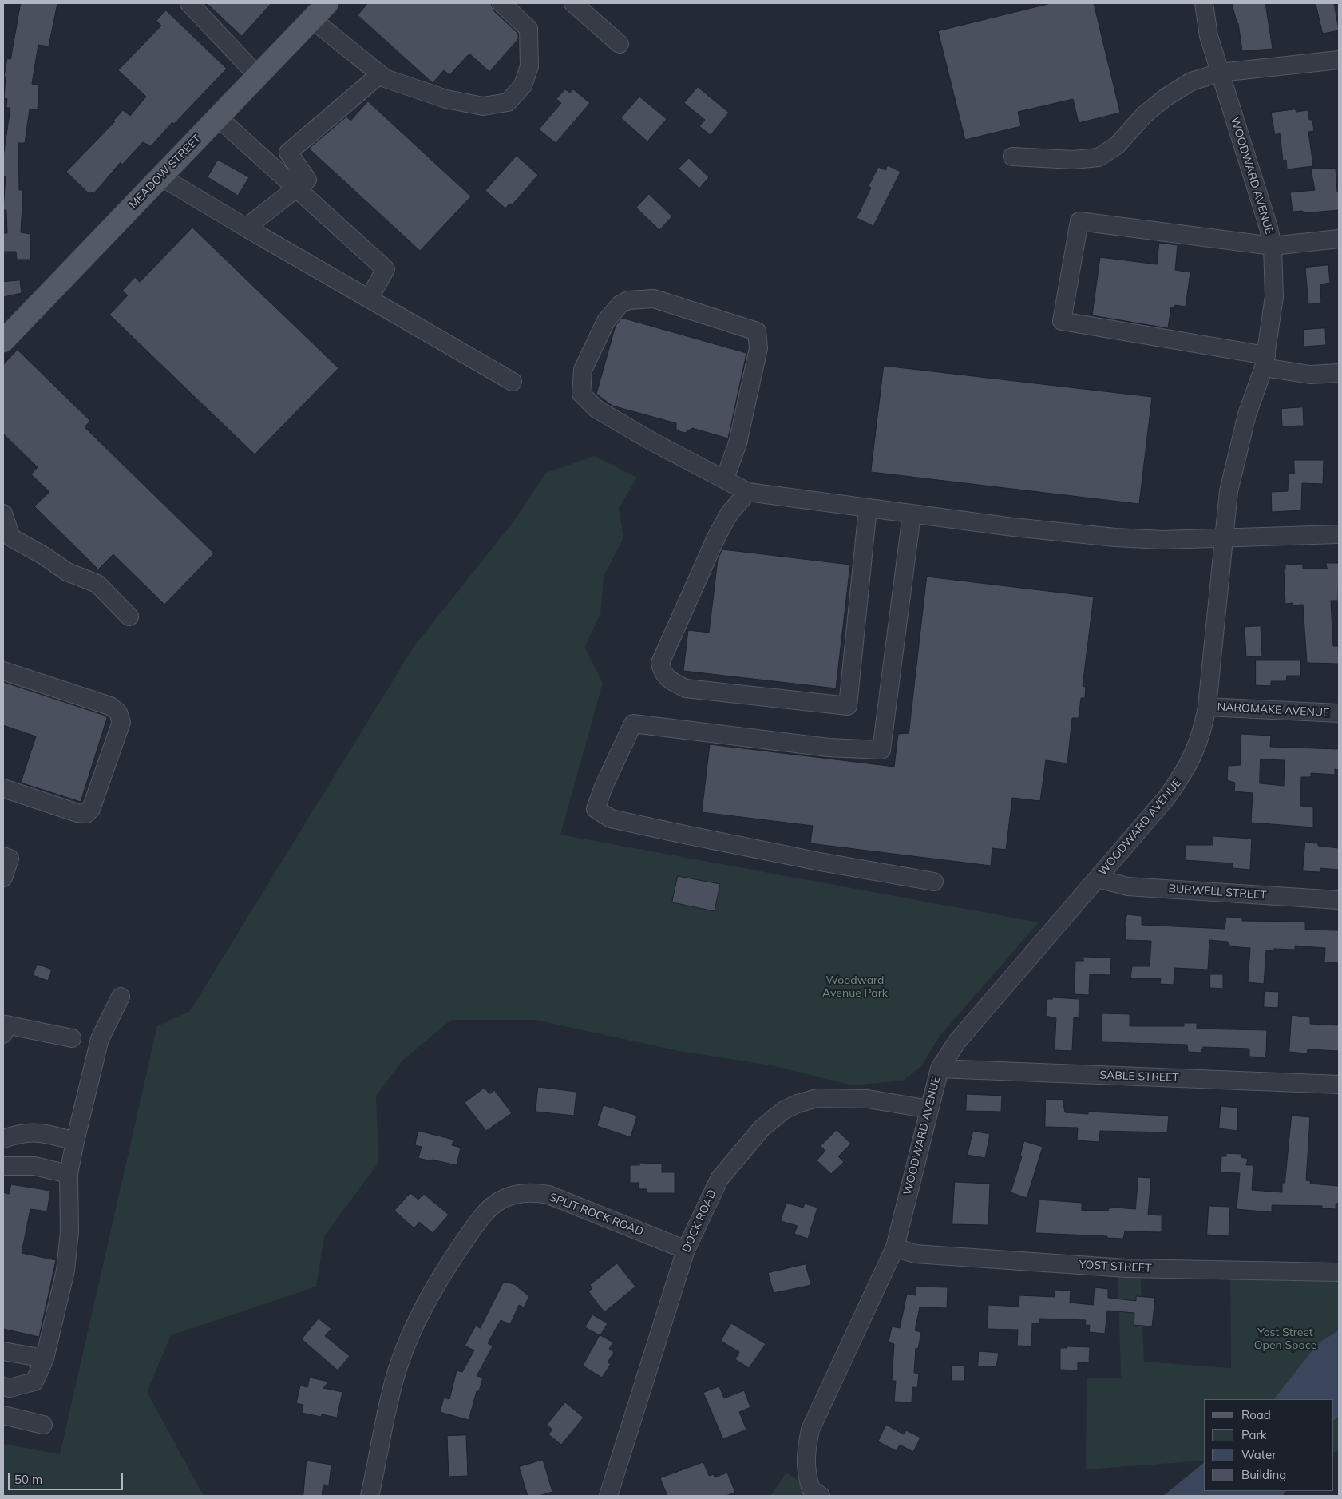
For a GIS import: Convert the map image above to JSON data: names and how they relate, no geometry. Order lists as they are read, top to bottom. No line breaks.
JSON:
{"streets":{"main road":["MEADOW STREET"],"street":["WOODWARD AVENUE","NAROMAKE AVENUE","BURWELL STREET","SABLE STREET","SPLIT ROCK ROAD","DOCK ROAD","YOST STREET"]},"crossings":[["WOODWARD AVENUE","NAROMAKE AVENUE"],["WOODWARD AVENUE","BURWELL STREET"],["WOODWARD AVENUE","SABLE STREET"],["WOODWARD AVENUE","DOCK ROAD"],["WOODWARD AVENUE","YOST STREET"],["SPLIT ROCK ROAD","DOCK ROAD"]],"parks":["Woodward Avenue Park","Yost Street Open Space"],"legend":["Road","Park","Water","Building"],"scale_bar":"50 m"}
